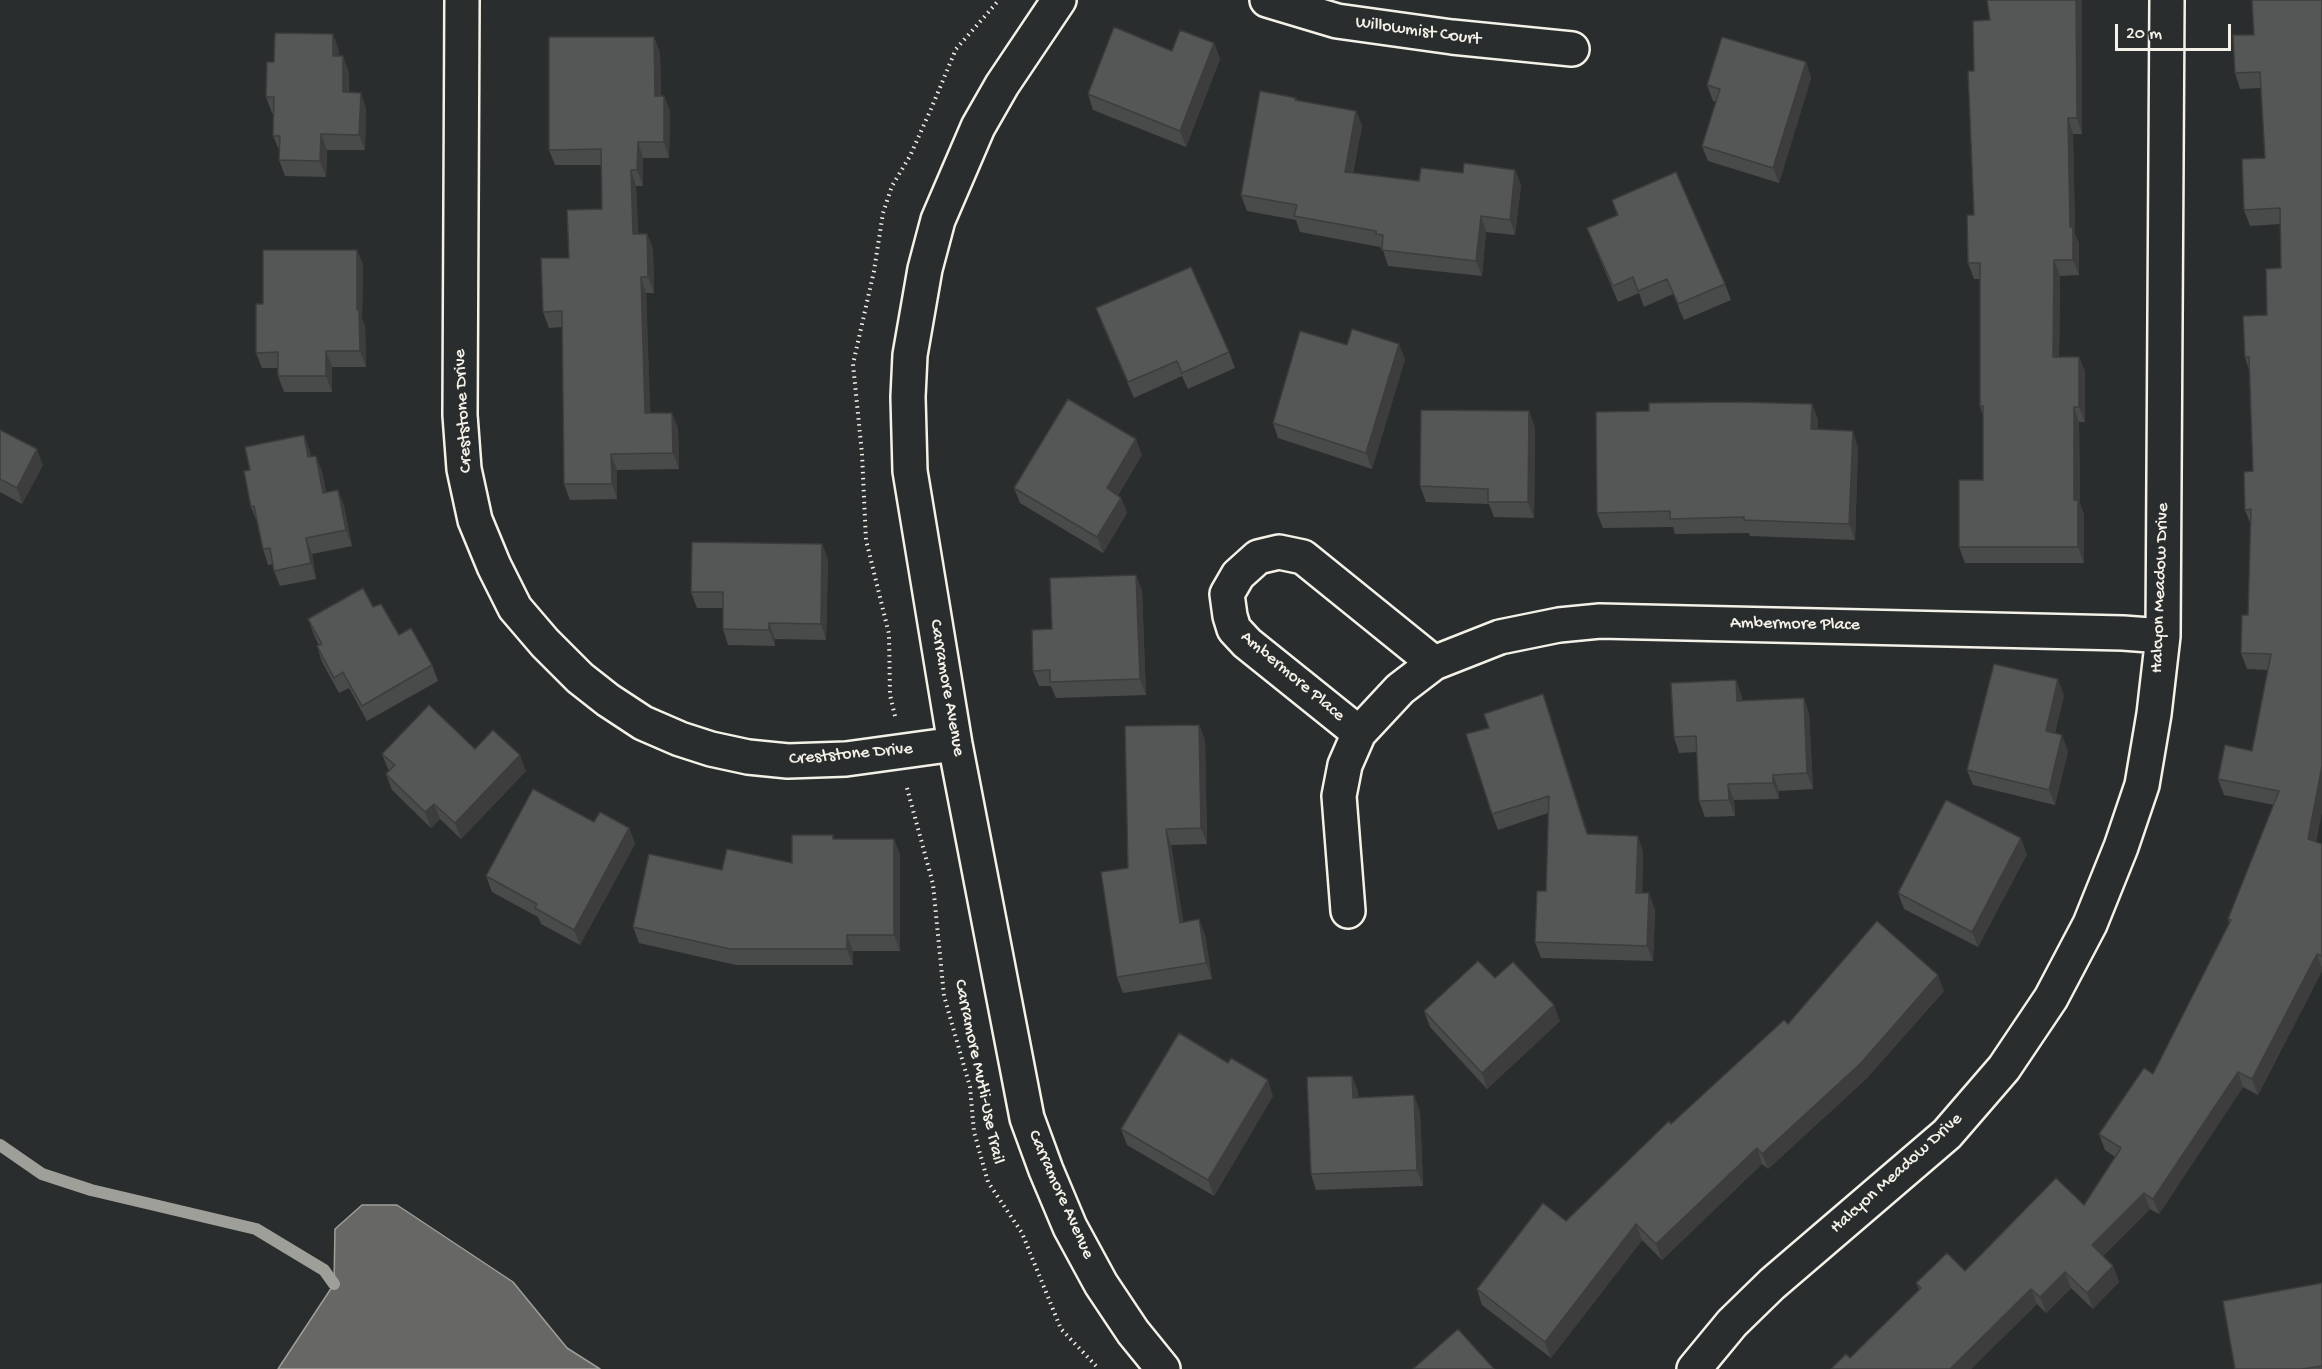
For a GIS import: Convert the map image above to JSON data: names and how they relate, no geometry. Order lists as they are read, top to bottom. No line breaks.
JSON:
{"streets":{"street":["Willowmist Court","Creststone Drive","Halcyon Meadow Drive","Ambermore Place","Carramore Avenue"],"path":["Carramore Mutli-Use Trail"]},"crossings":[["Creststone Drive","Carramore Avenue"],["Halcyon Meadow Drive","Ambermore Place"]],"scale_bar":"20 m"}
